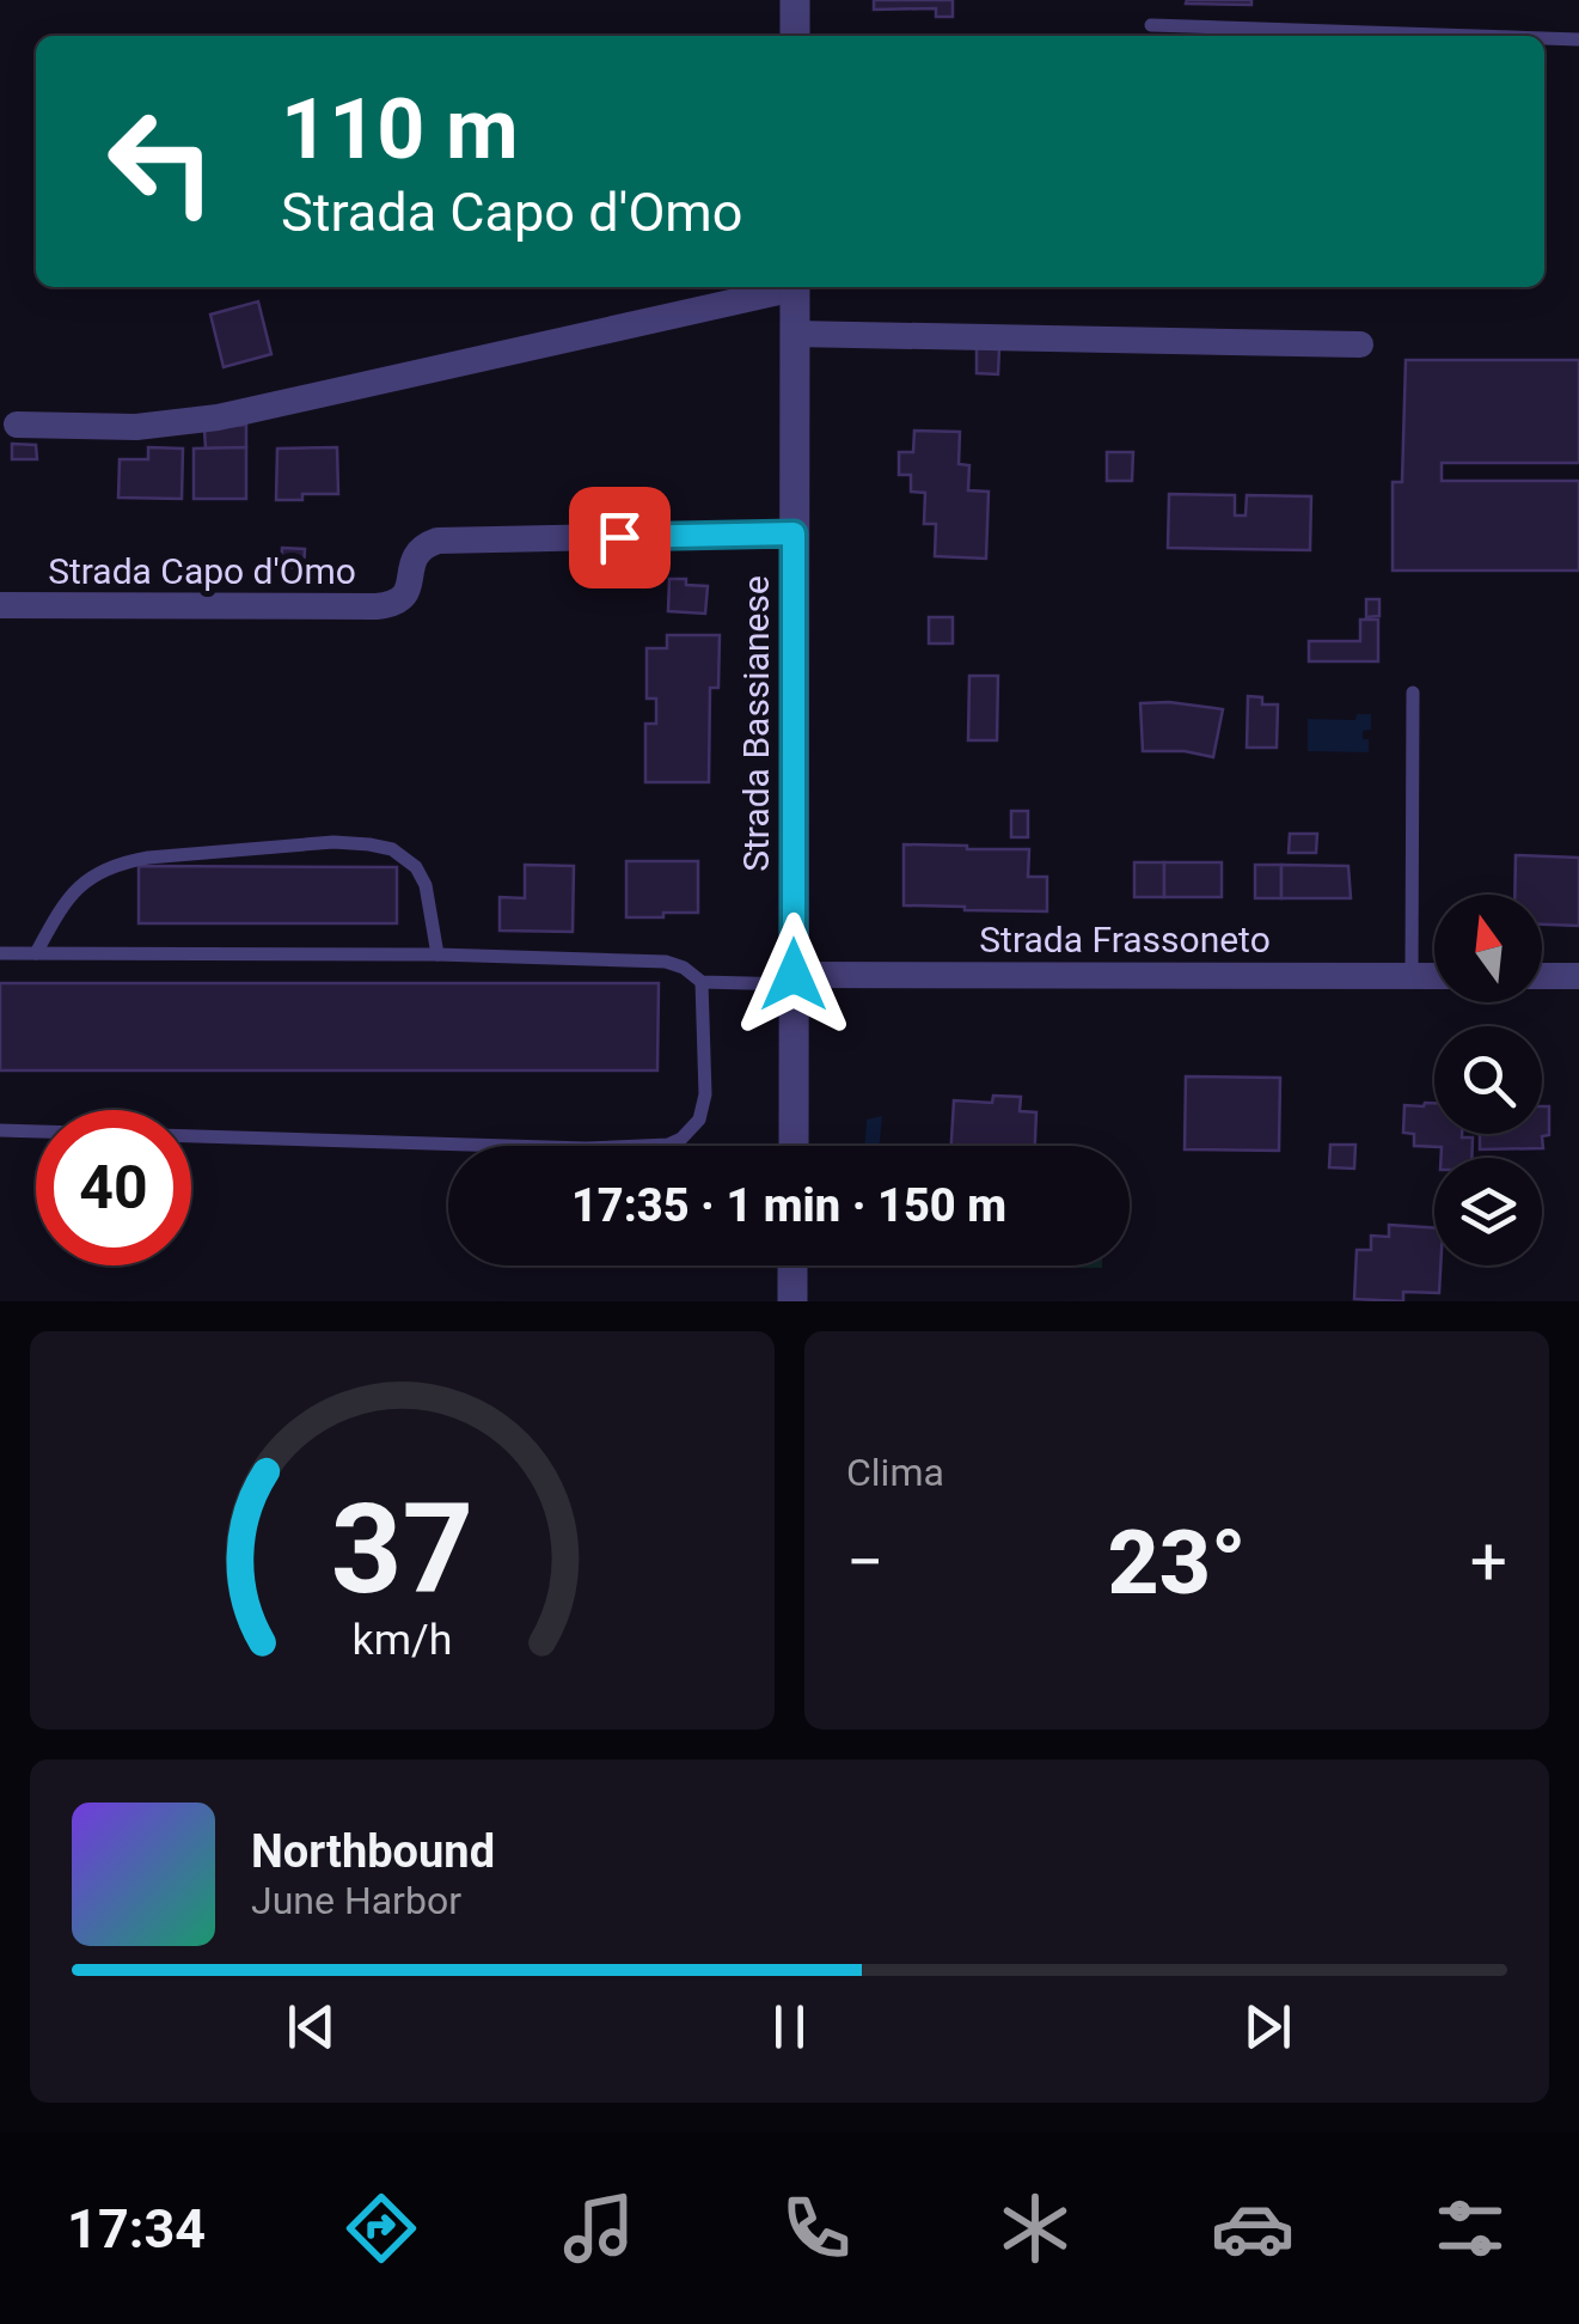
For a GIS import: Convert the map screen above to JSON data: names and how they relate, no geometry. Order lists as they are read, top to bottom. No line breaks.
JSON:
{"streets":{"street":["Strada Capo d'Omo","Strada Bassianese","Strada Frassoneto"]},"crossings":[["Strada Capo d'Omo","Strada Bassianese"],["Strada Bassianese","Strada Frassoneto"]],"north":"top","page":{"turn":["110 m","Strada Capo d'Omo"],"limit":"40","trip":"17:35 · 1 min · 150 m","tile":"Clima","heat":["−","23°","+"],"song":["Northbound","June Harbor"],"tabs":"17:34","gauge":["37","km/h"]}}
